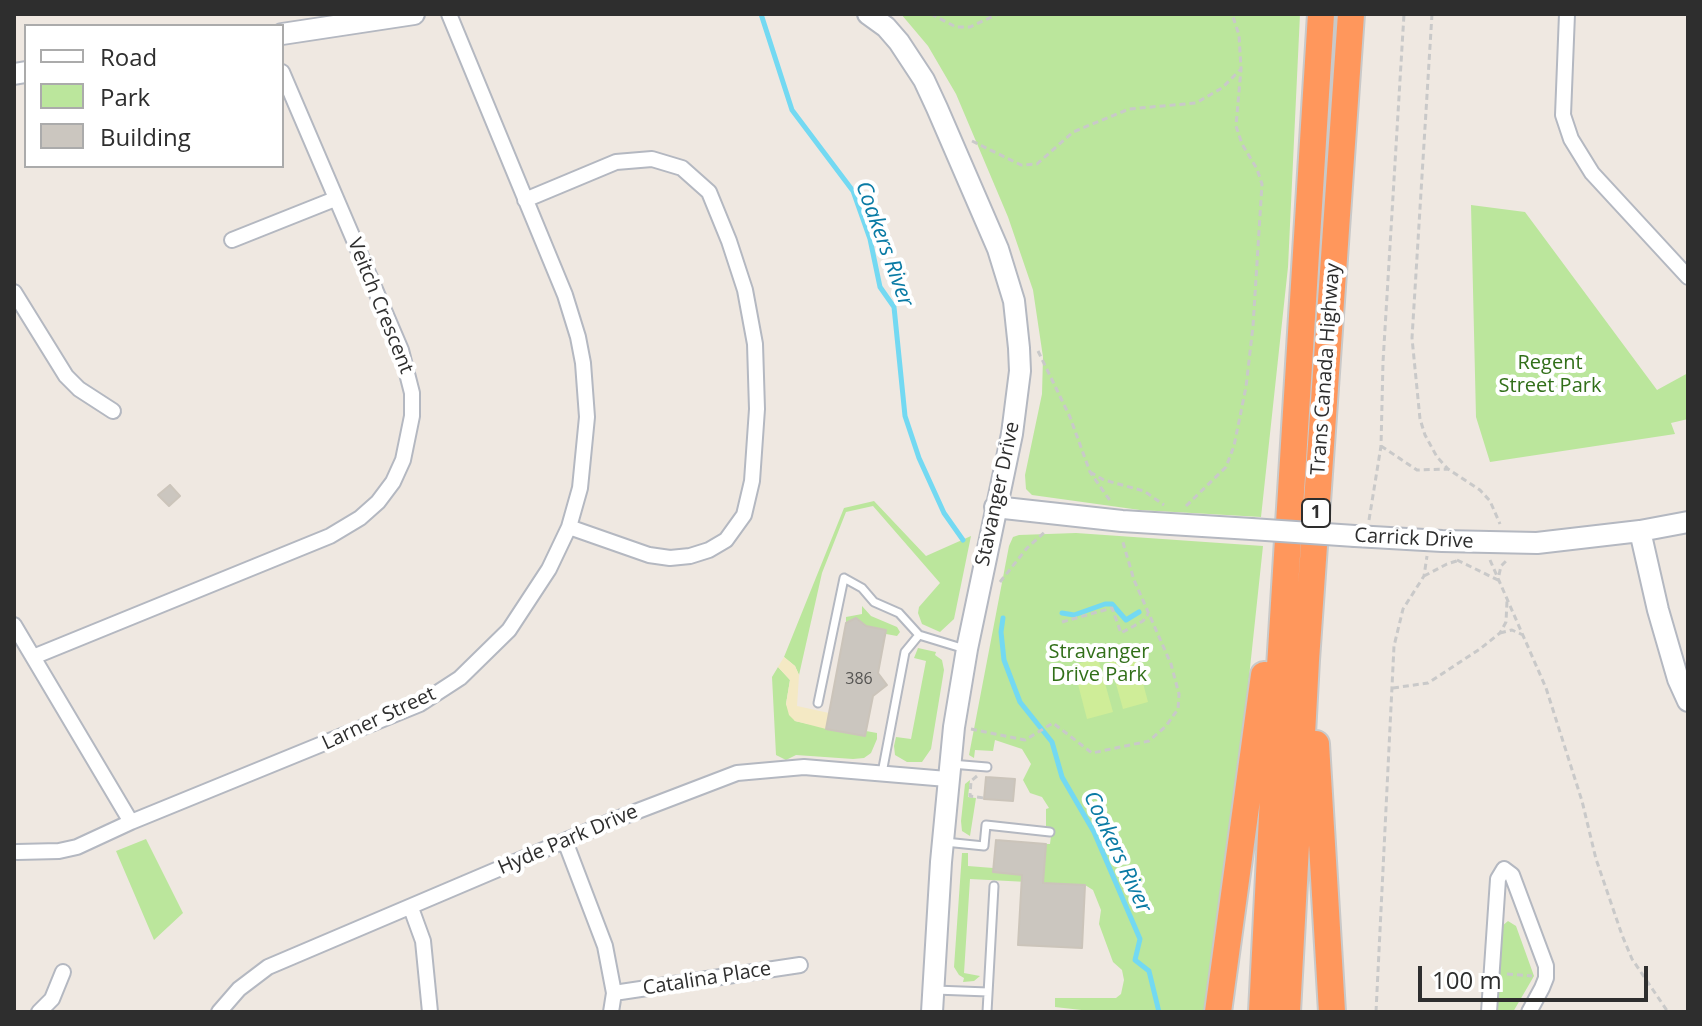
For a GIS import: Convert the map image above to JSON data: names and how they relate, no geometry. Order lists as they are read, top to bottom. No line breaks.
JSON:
{"streets":{"highway":["Trans Canada Highway","1"],"street":["Veitch Crescent","Stavanger Drive","Carrick Drive","Larner Street","Hyde Park Drive","Catalina Place"]},"crossings":[["Stavanger Drive","Carrick Drive"],["Stavanger Drive","Hyde Park Drive"]],"water":["Coakers River"],"parks":["Regent Street Park","Stravanger Drive Park"],"house_numbers":["386"],"legend":["Road","Park","Building"],"scale_bar":"100 m"}
